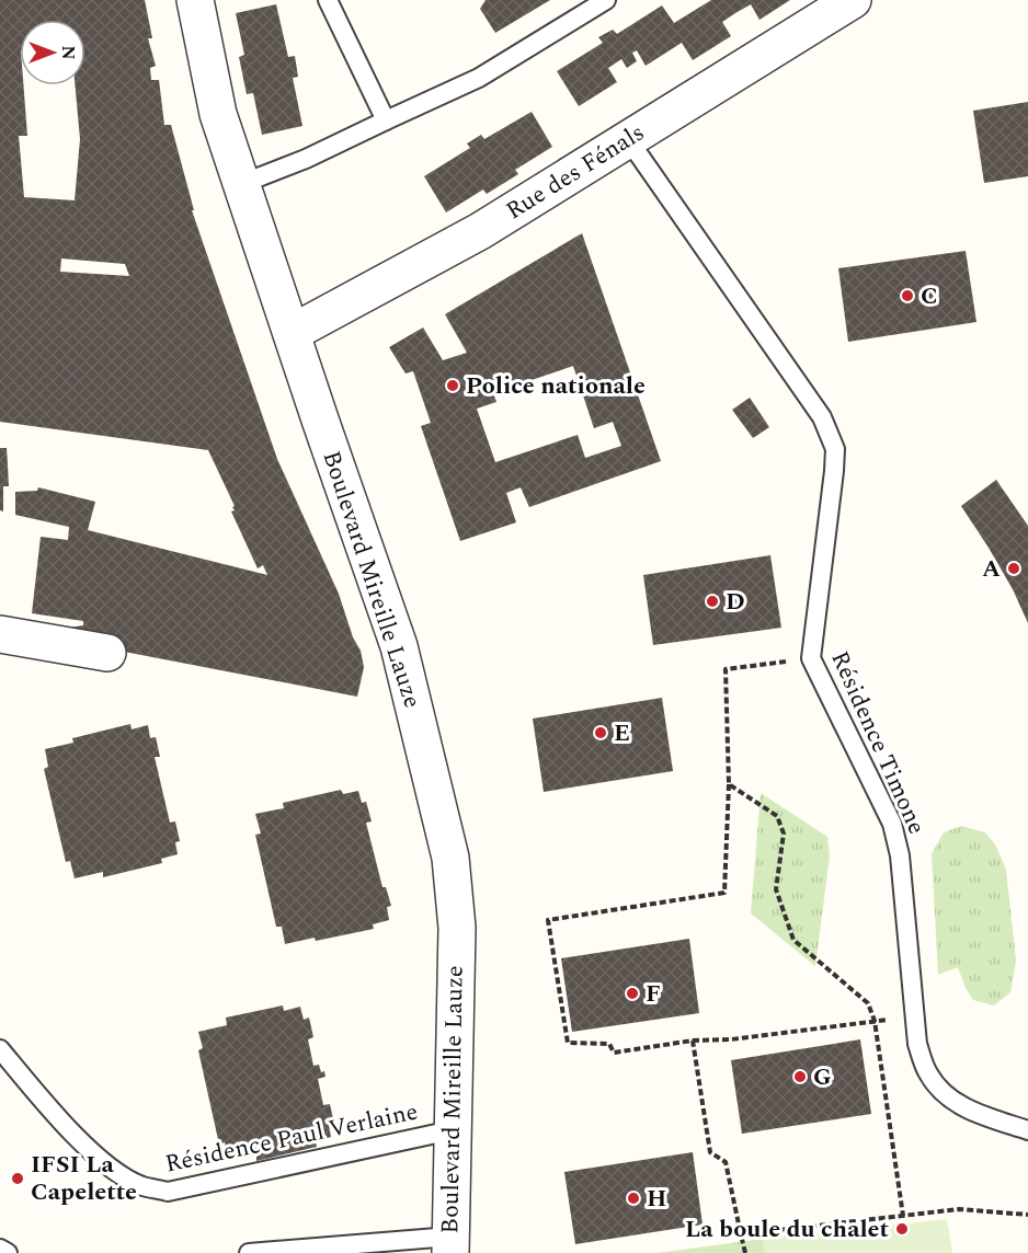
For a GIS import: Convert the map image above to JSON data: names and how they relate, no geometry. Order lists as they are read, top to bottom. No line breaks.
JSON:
{"streets":{"street":["Rue des Fénals","Boulevard Mireille Lauze"],"lane":["Résidence Timone","Résidence Paul Verlaine"]},"crossings":[["Rue des Fénals","Boulevard Mireille Lauze"],["Rue des Fénals","Résidence Timone"],["Boulevard Mireille Lauze","Résidence Paul Verlaine"]],"places":["C","Police nationale","A","D","E","F","G","IFSI La Capelette","H","La boule du chalet"],"north":"right"}
